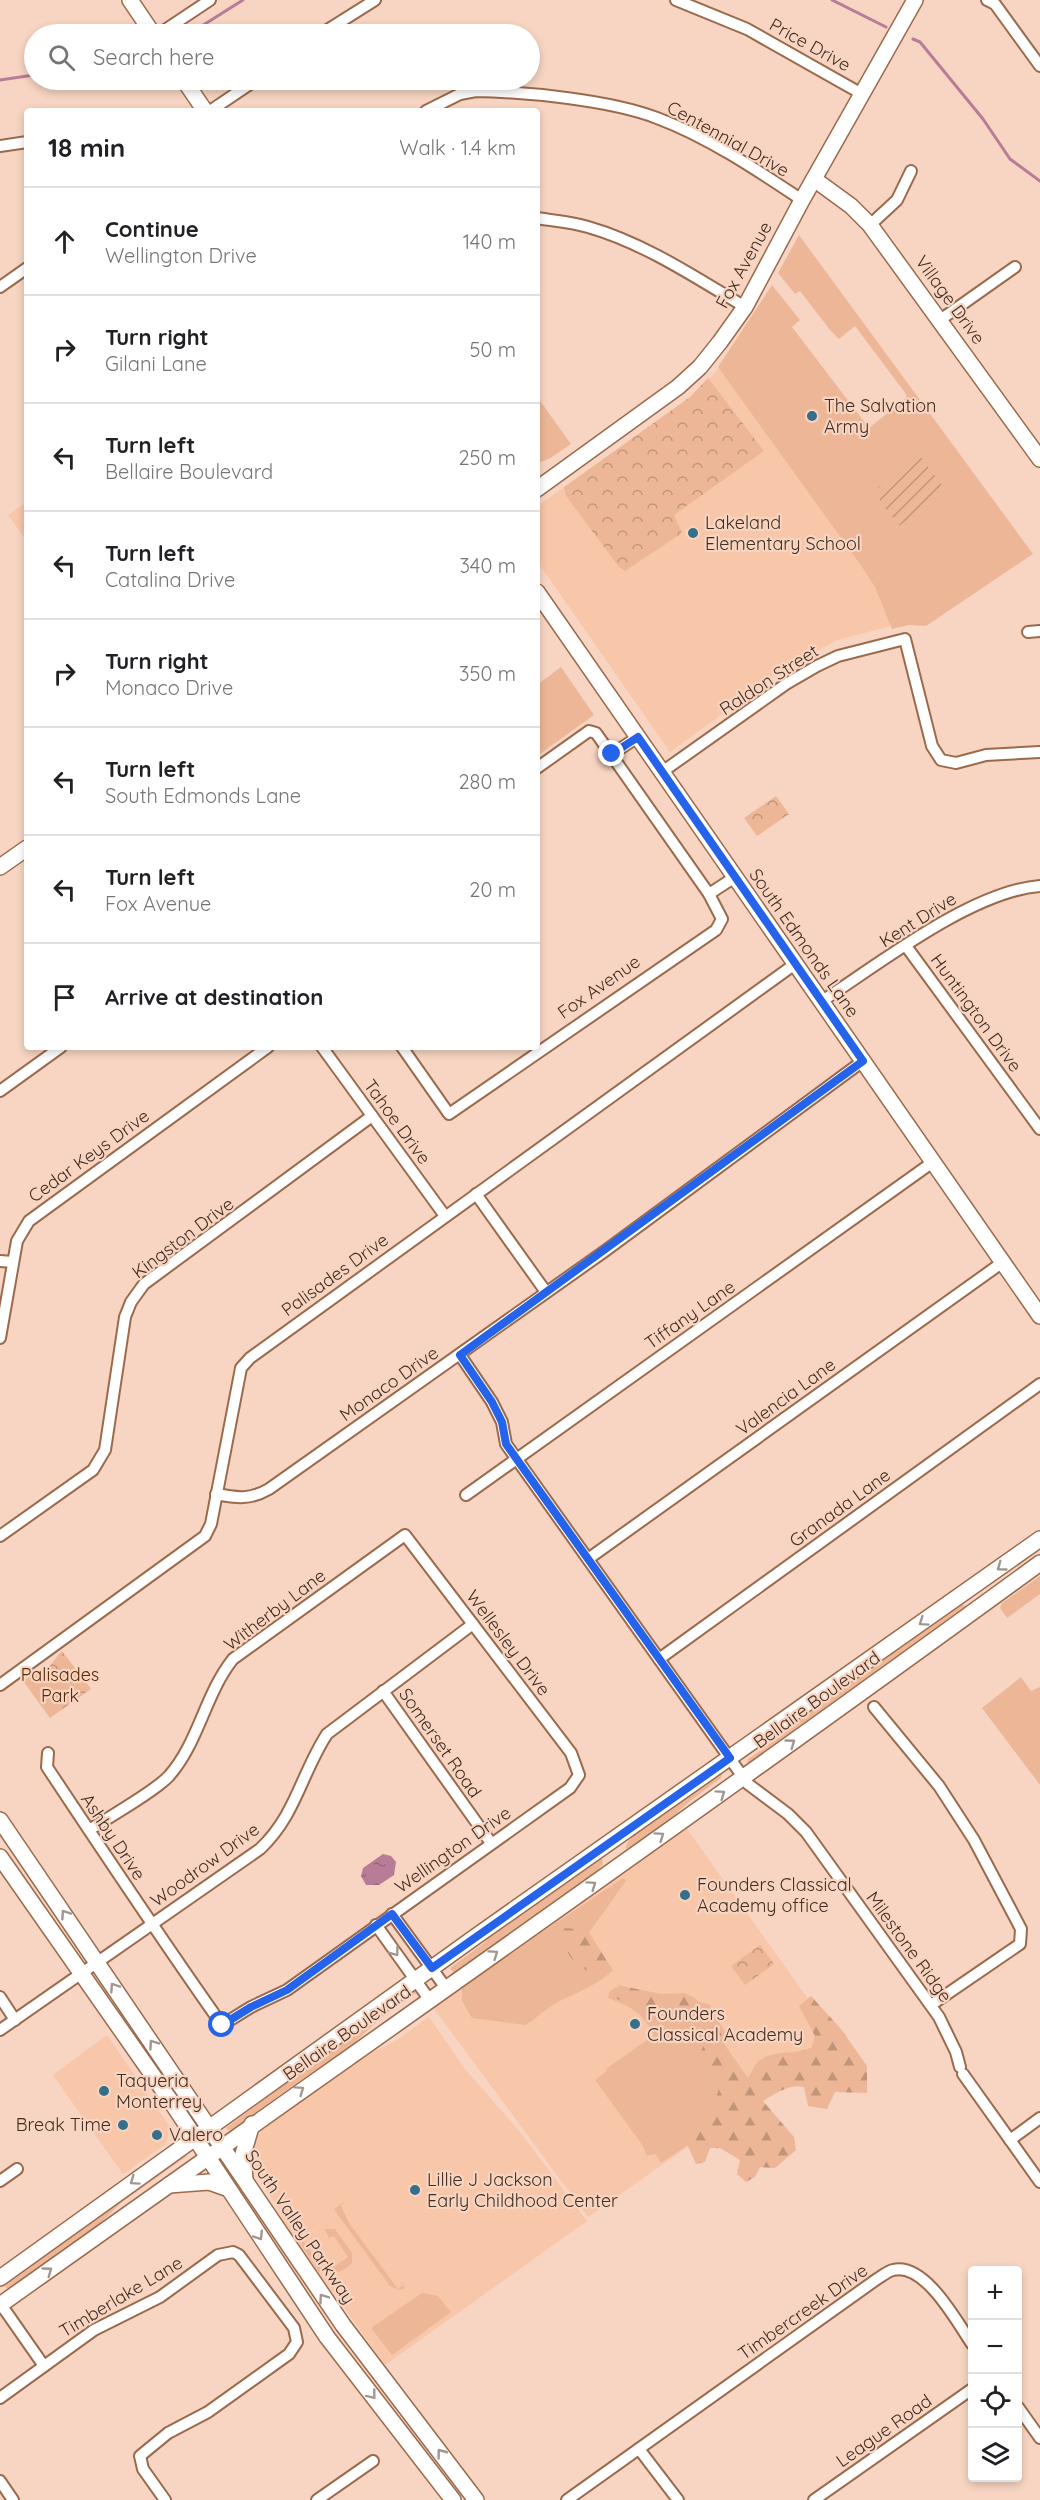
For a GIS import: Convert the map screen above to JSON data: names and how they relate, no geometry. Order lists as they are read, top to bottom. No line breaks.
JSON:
{"streets":{"main road":["Fox Avenue","Village Drive","South Edmonds Lane","Bellaire Boulevard","South Valley Parkway"],"street":["Price Drive","Centennial Drive","Raldon Street","Kent Drive","Huntington Drive","Tahoe Drive","Cedar Keys Drive","Kingston Drive","Palisades Drive","Tiffany Lane","Monaco Drive","Valencia Lane","Granada Lane","Witherby Lane","Wellesley Drive","Somerset Road","Ashby Drive","Wellington Drive","Woodrow Drive","Milestone Ridge","Timberlake Lane","Timbercreek Drive","League Road"]},"crossings":[["Price Drive","Fox Avenue"],["Centennial Drive","Fox Avenue"],["Fox Avenue","Village Drive"],["Raldon Street","South Edmonds Lane"],["Kent Drive","South Edmonds Lane"],["Kent Drive","Huntington Drive"],["South Edmonds Lane","Palisades Drive"],["South Edmonds Lane","Tiffany Lane"],["South Edmonds Lane","Monaco Drive"],["South Edmonds Lane","Valencia Lane"],["Tahoe Drive","Kingston Drive"],["Tahoe Drive","Palisades Drive"],["Palisades Drive","Monaco Drive"],["Tiffany Lane","Milestone Ridge"],["Monaco Drive","Milestone Ridge"],["Valencia Lane","Milestone Ridge"],["Granada Lane","Milestone Ridge"],["Witherby Lane","Wellesley Drive"],["Witherby Lane","Ashby Drive"],["Wellesley Drive","Wellington Drive"],["Wellesley Drive","Woodrow Drive"],["Bellaire Boulevard","Milestone Ridge"],["Bellaire Boulevard","South Valley Parkway"],["Somerset Road","Wellington Drive"],["Somerset Road","Woodrow Drive"],["Ashby Drive","Wellington Drive"],["Ashby Drive","Woodrow Drive"],["Woodrow Drive","South Valley Parkway"]],"parks":["Palisades Park"],"places":["The Salvation Army","Lakeland Elementary School","Founders Classical Academy office","Founders Classical Academy","Taqueria Monterrey","Break Time","Valero","Lillie J Jackson Early Childhood Center"],"page":{"search":"Search here","heading":["18 min","Walk · 1.4 km"],"list":[["Continue","Wellington Drive","140 m"],["Turn right","Gilani Lane","50 m"],["Turn left","Bellaire Boulevard","250 m"],["Turn left","Catalina Drive","340 m"],["Turn right","Monaco Drive","350 m"],["Turn left","South Edmonds Lane","280 m"],["Turn left","Fox Avenue","20 m"],"Arrive at destination"],"map_buttons":["+","−"]}}
